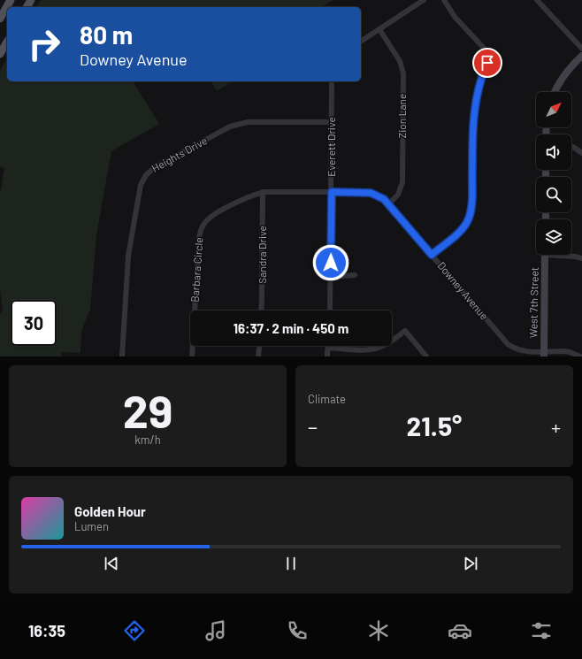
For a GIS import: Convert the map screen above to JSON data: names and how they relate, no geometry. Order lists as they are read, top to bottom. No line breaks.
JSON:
{"streets":{"main road":["West 7th Street"],"street":["Zion Lane","Everett Drive","Heights Drive","Sandra Drive","Barbara Circle","Downey Avenue"]},"crossings":[["Zion Lane","Downey Avenue"],["Everett Drive","Heights Drive"],["Everett Drive","Downey Avenue"],["Sandra Drive","Downey Avenue"],["Barbara Circle","Downey Avenue"],["Downey Avenue","West 7th Street"]],"north":"top right","page":{"turn":["80 m","Downey Avenue"],"limit":"30","trip":"16:37 · 2 min · 450 m","tile":[["29","km/h"],"Climate"],"heat":["−","21.5°","+"],"song":["Golden Hour","Lumen"],"tabs":"16:35"}}
